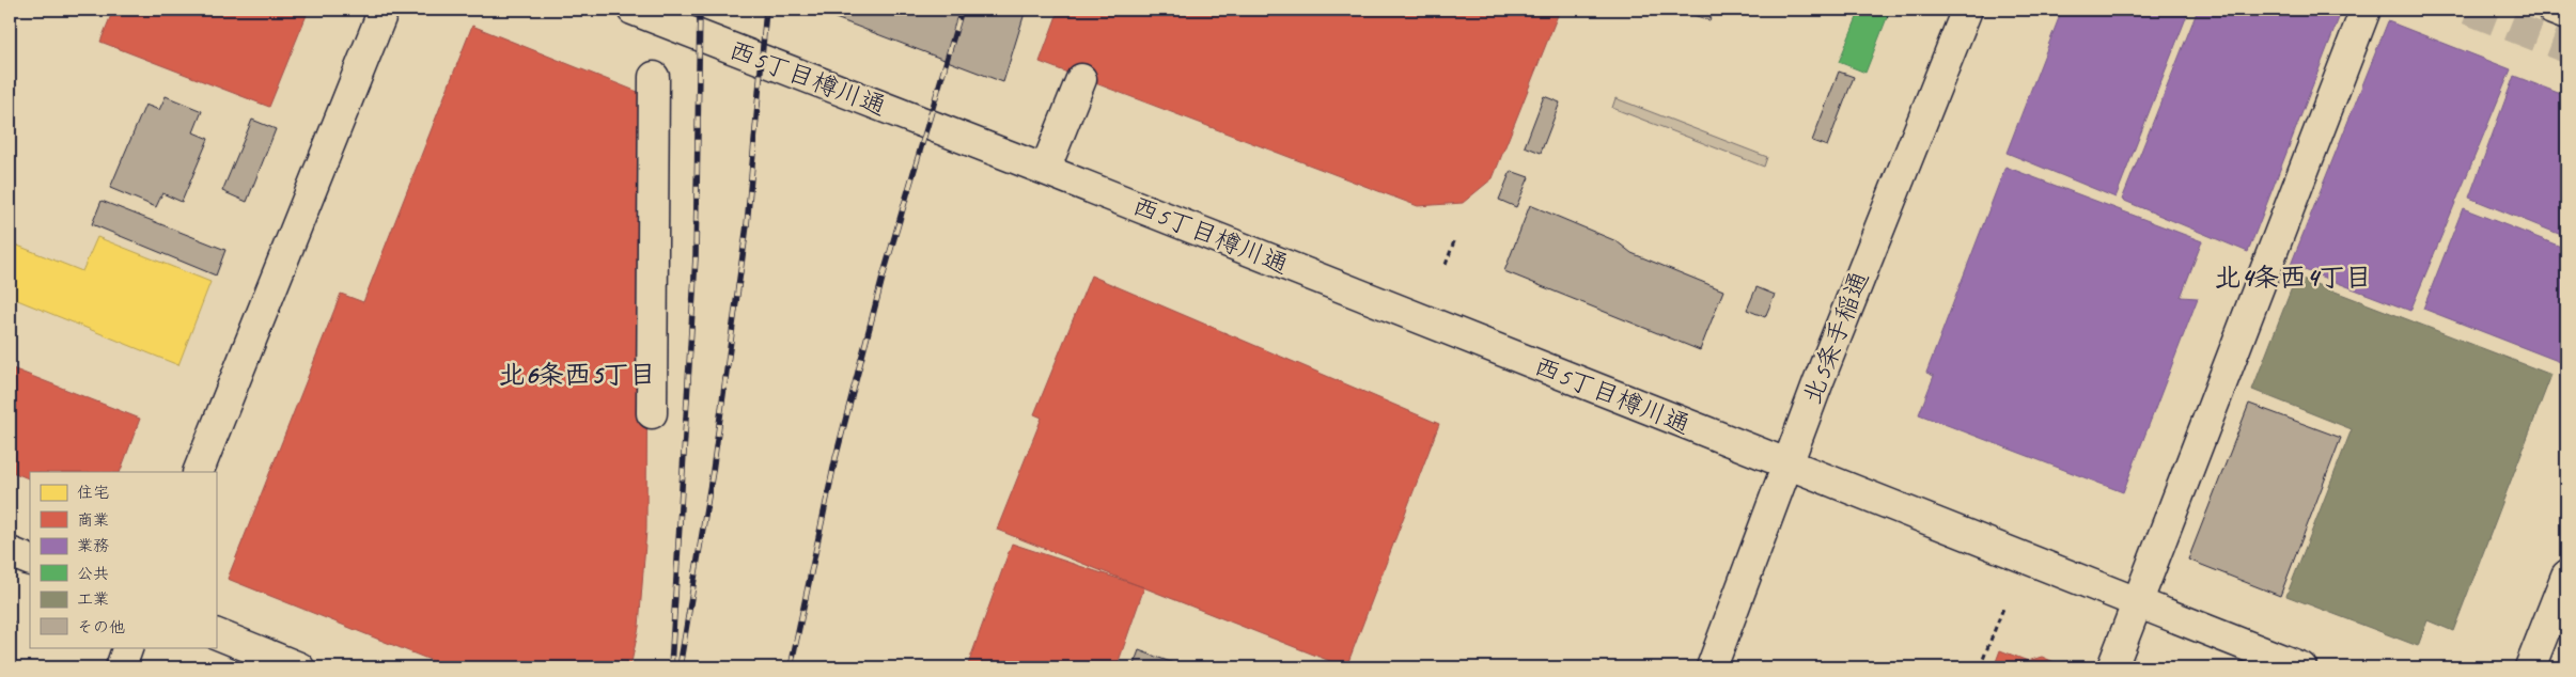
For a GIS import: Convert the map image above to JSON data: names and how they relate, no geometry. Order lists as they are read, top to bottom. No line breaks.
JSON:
{"streets":{"street":["西5丁目樽川通","北5条手稲通"]},"crossings":[["西5丁目樽川通","北5条手稲通"]],"districts":["北4条西4丁目","北6条西5丁目"],"legend":["住宅","商業","業務","公共","工業","その他"]}
